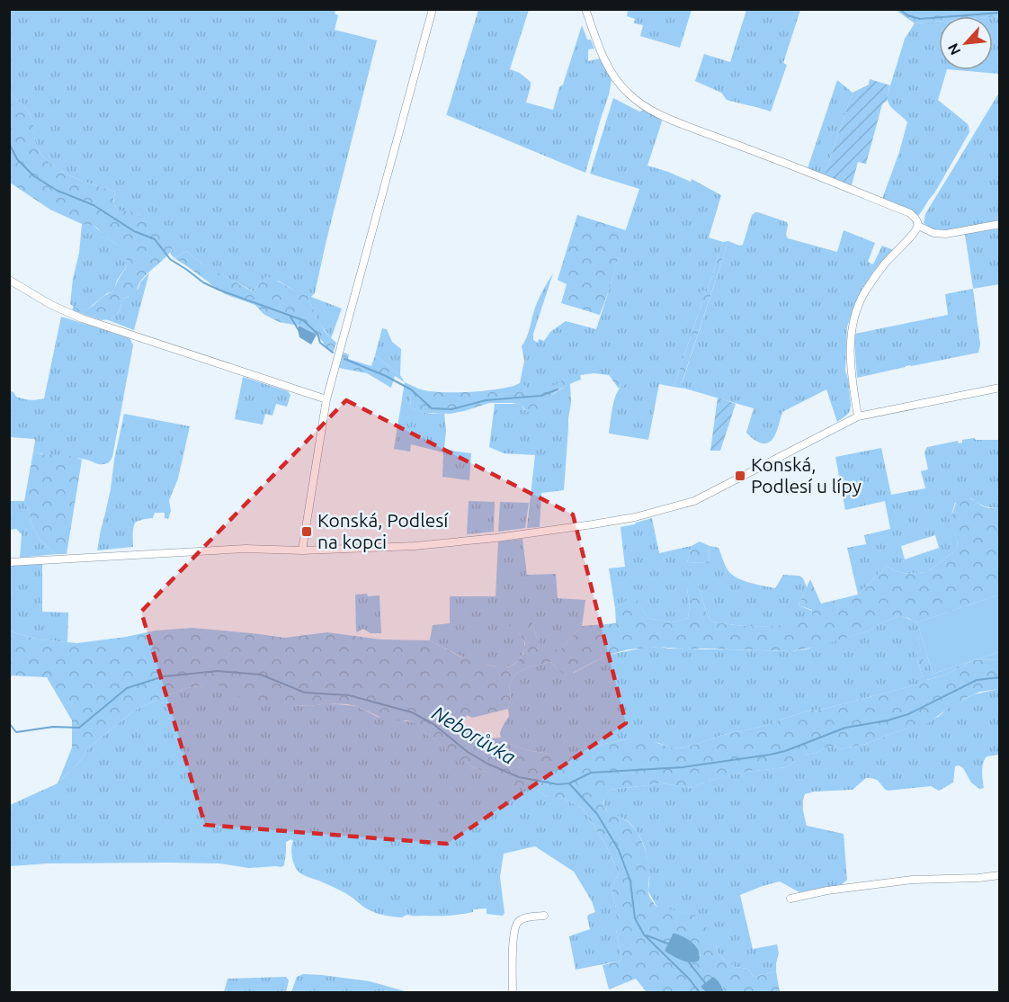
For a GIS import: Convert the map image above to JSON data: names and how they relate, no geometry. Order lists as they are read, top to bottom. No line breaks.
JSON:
{"water":["Neborůvka"],"places":{"transit":["Konská, Podlesí u lípy","Konská, Podlesí na kopci"]},"north":"bottom left"}
